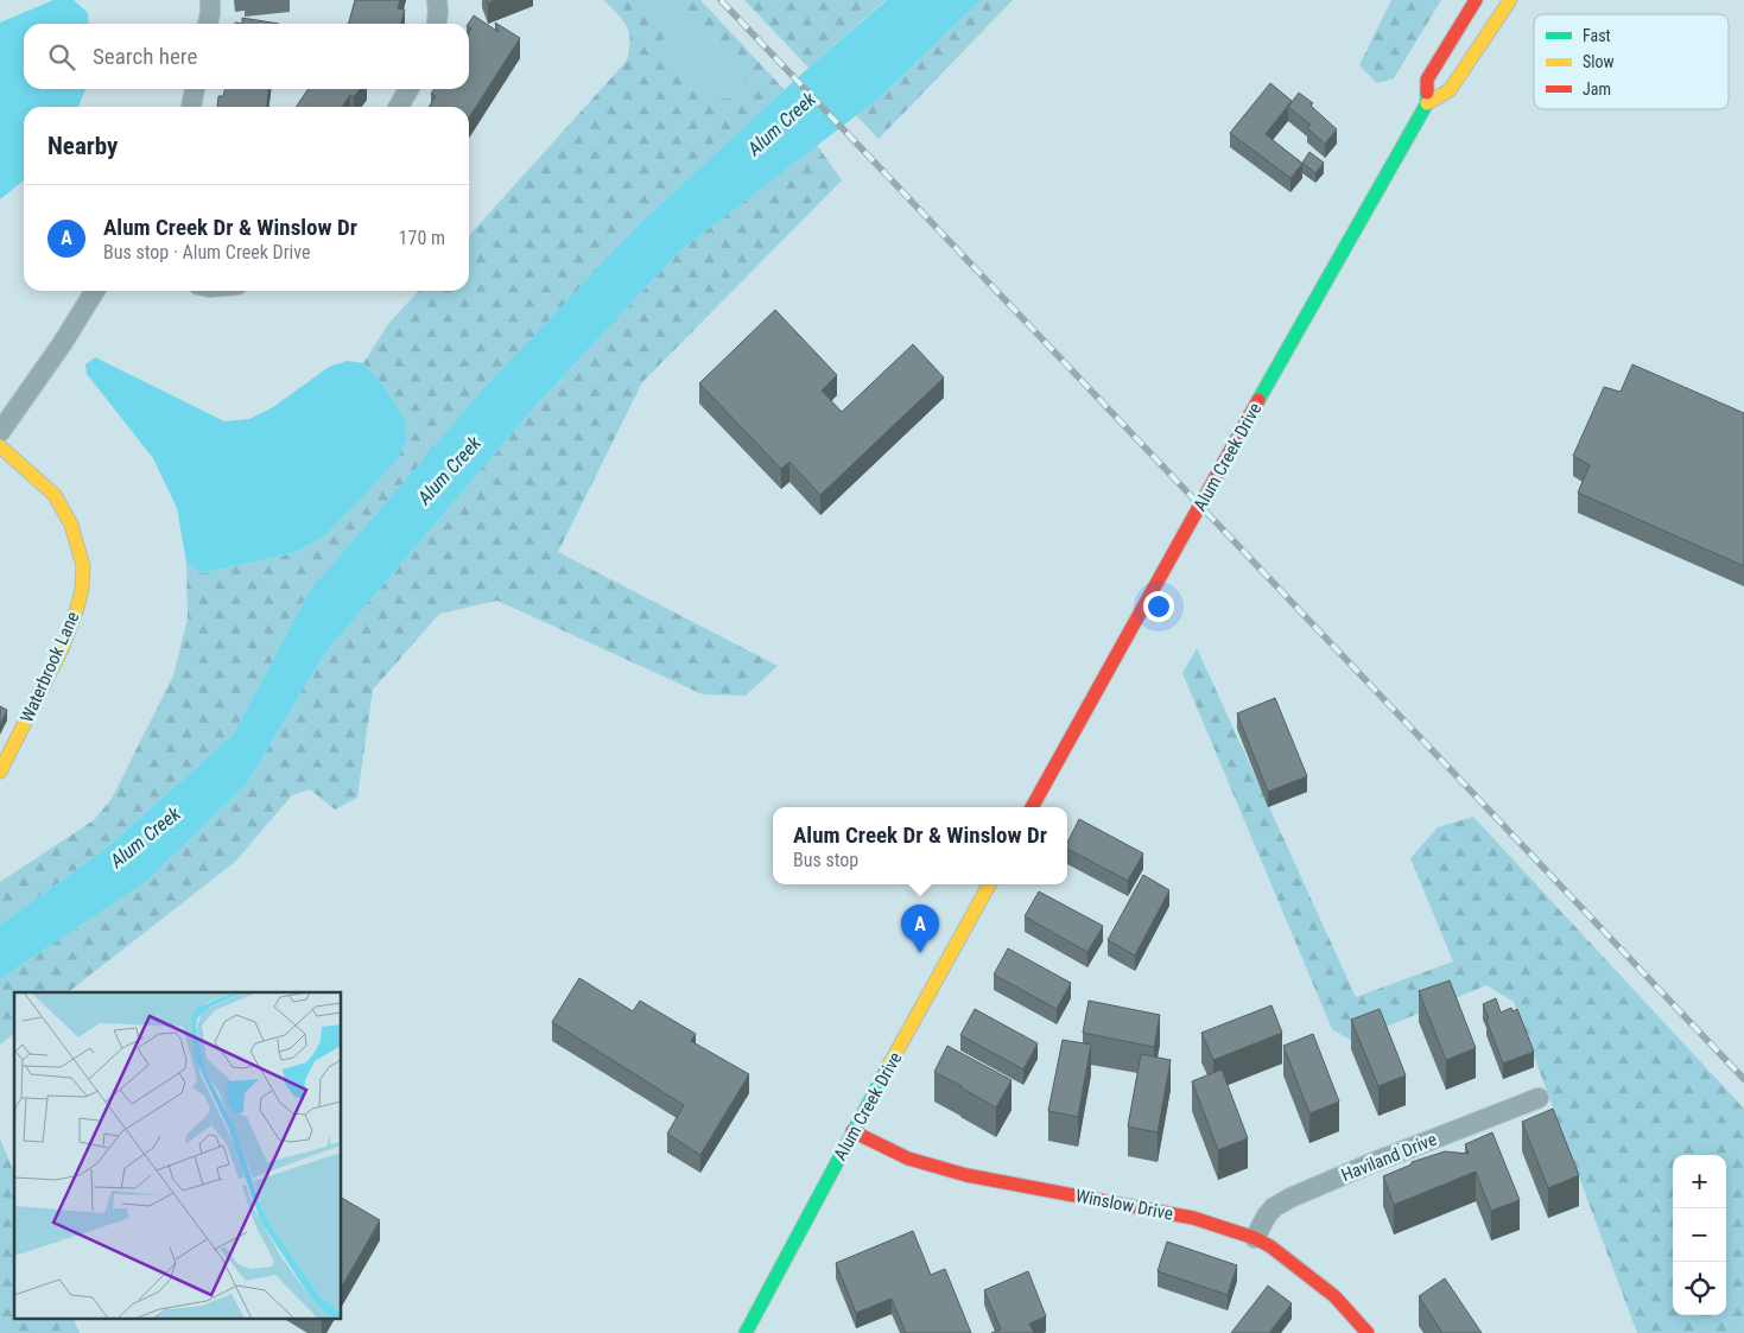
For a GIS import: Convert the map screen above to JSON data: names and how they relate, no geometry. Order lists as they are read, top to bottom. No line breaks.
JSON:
{"streets":{"main road":["Alum Creek Drive","Waterbrook Lane","Winslow Drive"],"street":["Haviland Drive"]},"crossings":[["Alum Creek Drive","Winslow Drive"],["Haviland Drive","Winslow Drive"]],"water":["Alum Creek"],"legend":["Fast","Slow","Jam"],"page":{"search":"Search here","heading":"Nearby","list":[{"mark":"A","name":"Alum Creek Dr & Winslow Dr","note":"Bus stop · Alum Creek Drive","value":"170 m"}],"popup":["Alum Creek Dr & Winslow Dr","Bus stop"],"pins":"A","map_buttons":["+","−"]}}
